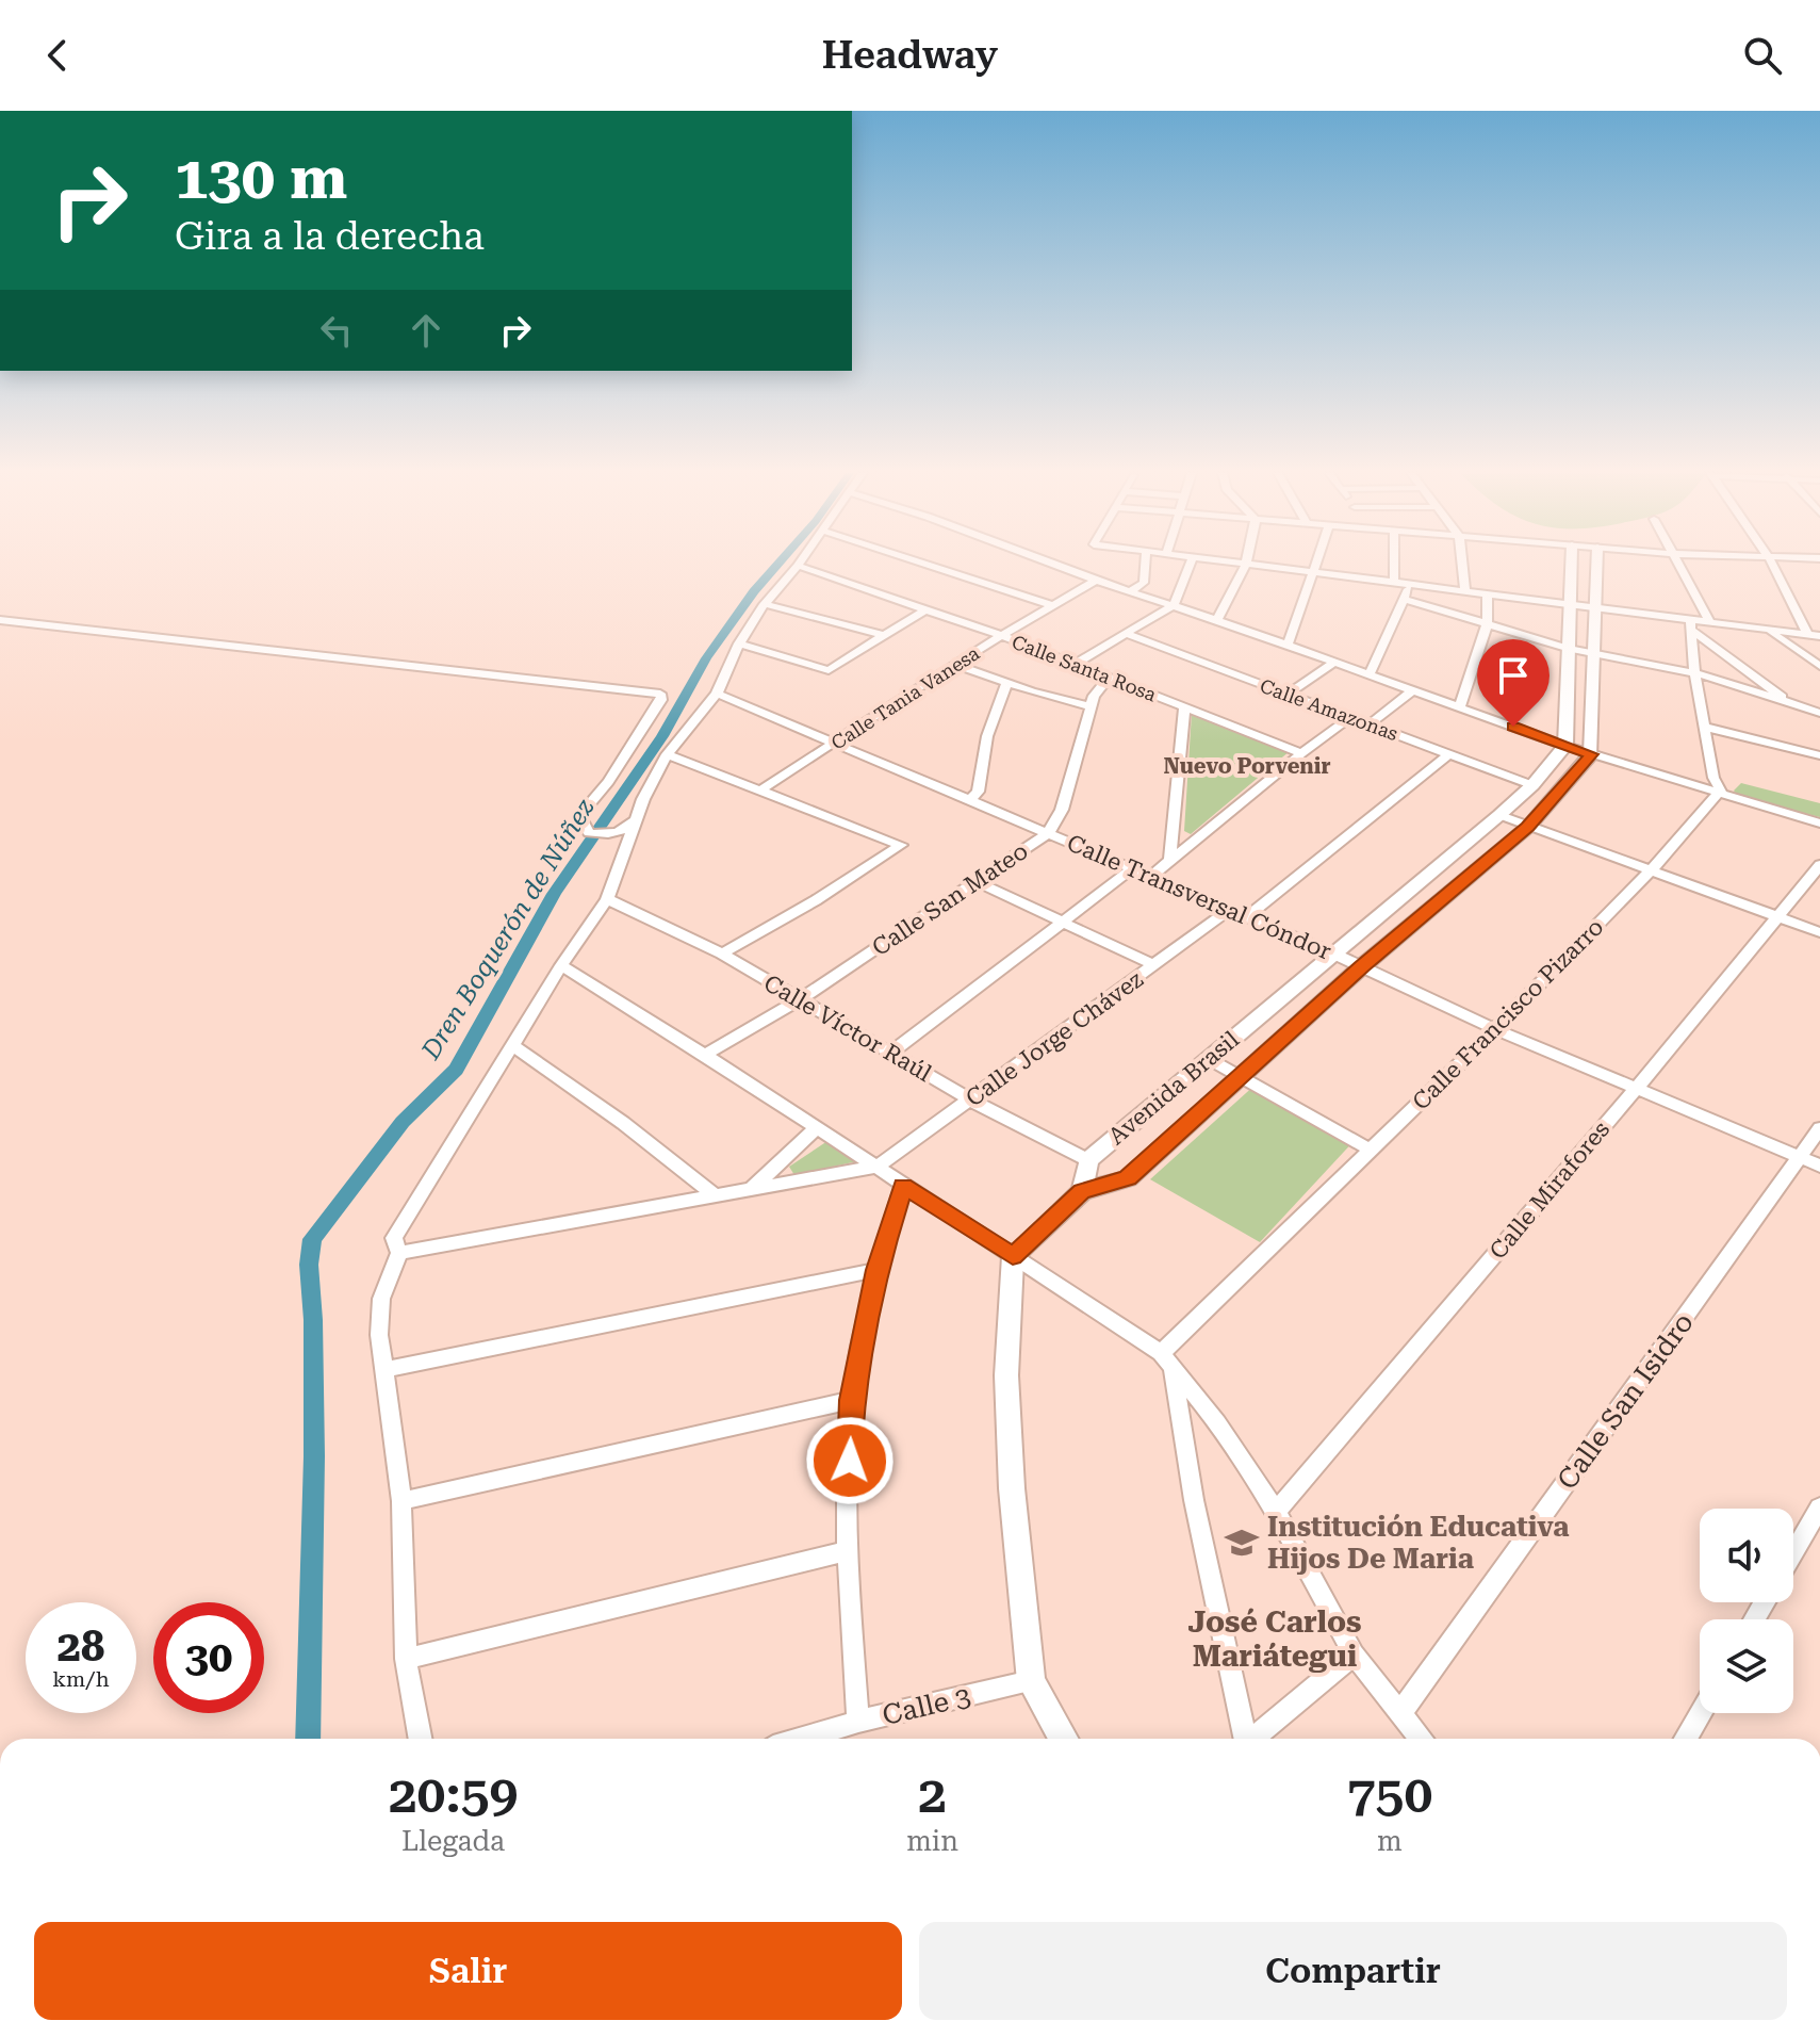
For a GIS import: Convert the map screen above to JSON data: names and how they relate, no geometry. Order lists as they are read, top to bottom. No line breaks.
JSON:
{"streets":{"street":["Calle Santa Rosa","Calle Tania Vanesa","Calle Amazonas","Calle Transversal Cóndor","Calle San Mateo","Calle Francisco Pizarro","Calle Víctor Raúl","Calle Jorge Chávez","Avenida Brasil","Calle Mirafores","Calle San Isidro","Calle 3"]},"crossings":[["Calle Santa Rosa","Calle Tania Vanesa"],["Calle Santa Rosa","Calle San Mateo"],["Calle Tania Vanesa","Calle Transversal Cóndor"],["Calle Amazonas","Avenida Brasil"],["Calle Transversal Cóndor","Calle San Mateo"],["Calle Transversal Cóndor","Calle Francisco Pizarro"],["Calle Transversal Cóndor","Calle Jorge Chávez"],["Calle Transversal Cóndor","Avenida Brasil"],["Calle Transversal Cóndor","Calle Mirafores"],["Calle Transversal Cóndor","Calle San Isidro"],["Calle San Mateo","Calle Víctor Raúl"],["Calle Víctor Raúl","Calle Jorge Chávez"],["Calle Víctor Raúl","Avenida Brasil"]],"districts":["Nuevo Porvenir","José Carlos Mariátegui"],"water":["Dren Boquerón de Núñez"],"places":{"school or university":["Institución Educativa Hijos De Maria"]},"page":{"header":"Headway","turn":["130 m","Gira a la derecha"],"speed":"28 km/h","limit":"30","eta":["20:59","Llegada","2","min","750","m"],"buttons":["Salir","Compartir"]}}
